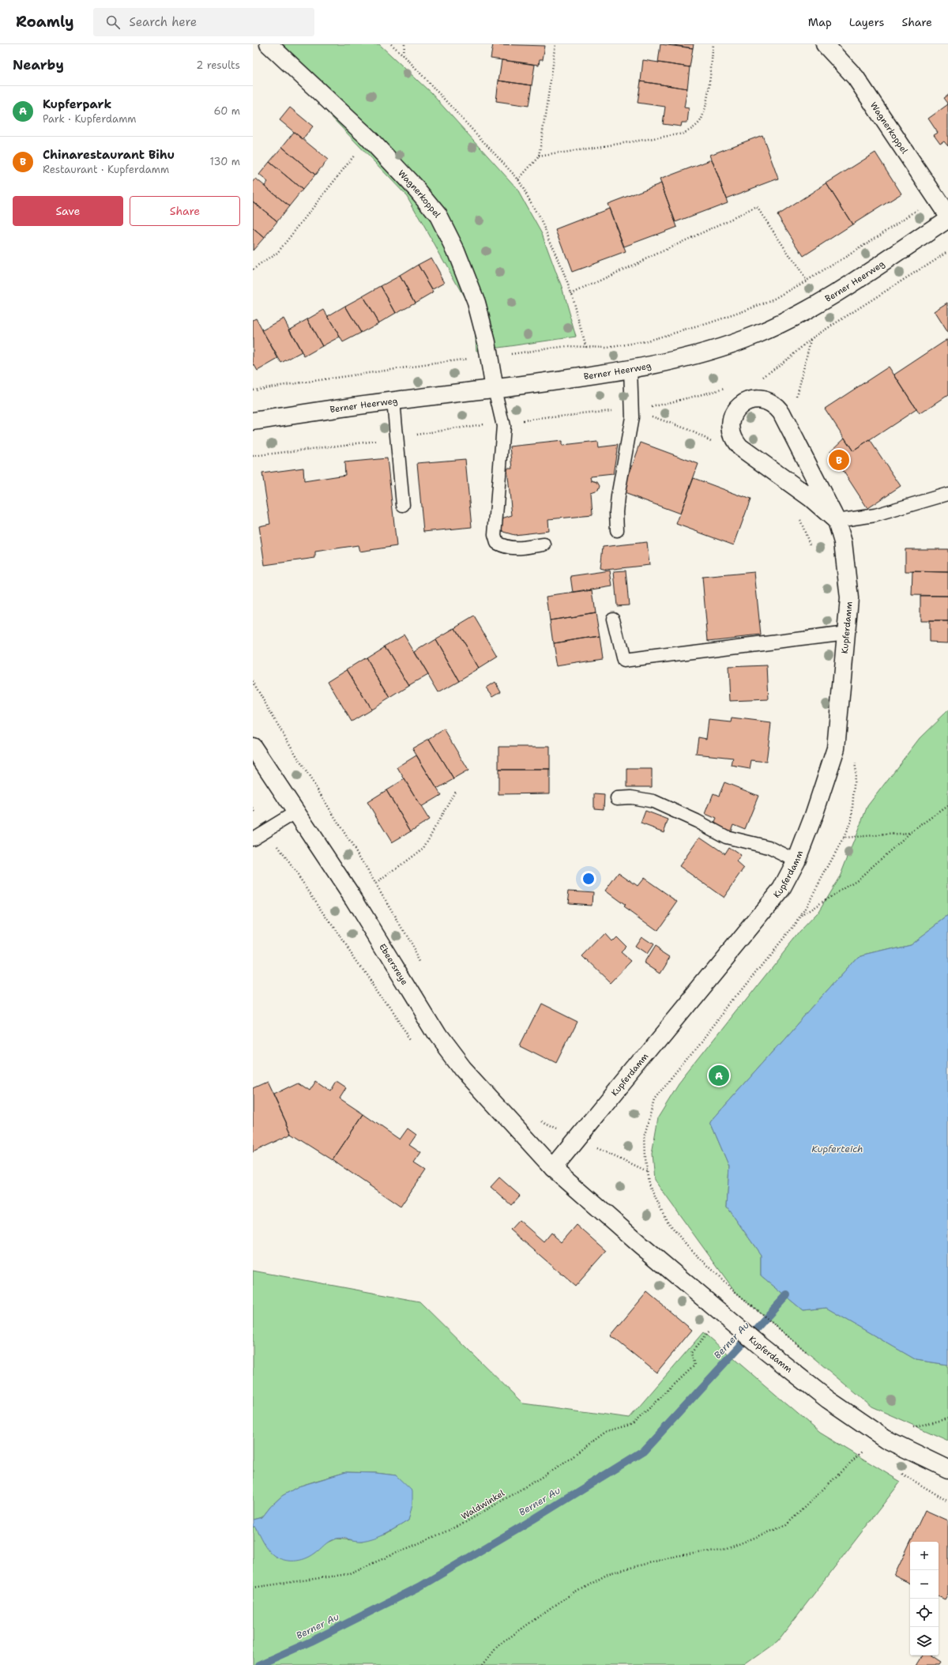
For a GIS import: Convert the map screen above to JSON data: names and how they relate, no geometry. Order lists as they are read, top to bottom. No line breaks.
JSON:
{"streets":{"street":["Wagnerkoppel","Berner Heerweg","Kupferdamm","Ebeersreye"],"path":["Waldwinkel"]},"crossings":[["Wagnerkoppel","Berner Heerweg"],["Kupferdamm","Ebeersreye"]],"water":["Kupferteich","Berner Au"],"page":{"header":"Roamly","search":"Search here","nav":["Map","Layers","Share"],"heading":["Nearby","2 results"],"list":[{"mark":"A","name":"Kupferpark","note":"Park · Kupferdamm","value":"60 m"},{"mark":"B","name":"Chinarestaurant Bihu","note":"Restaurant · Kupferdamm","value":"130 m"}],"buttons":["Save","Share"],"pins":["B","A"],"map_buttons":["+","−"]}}
